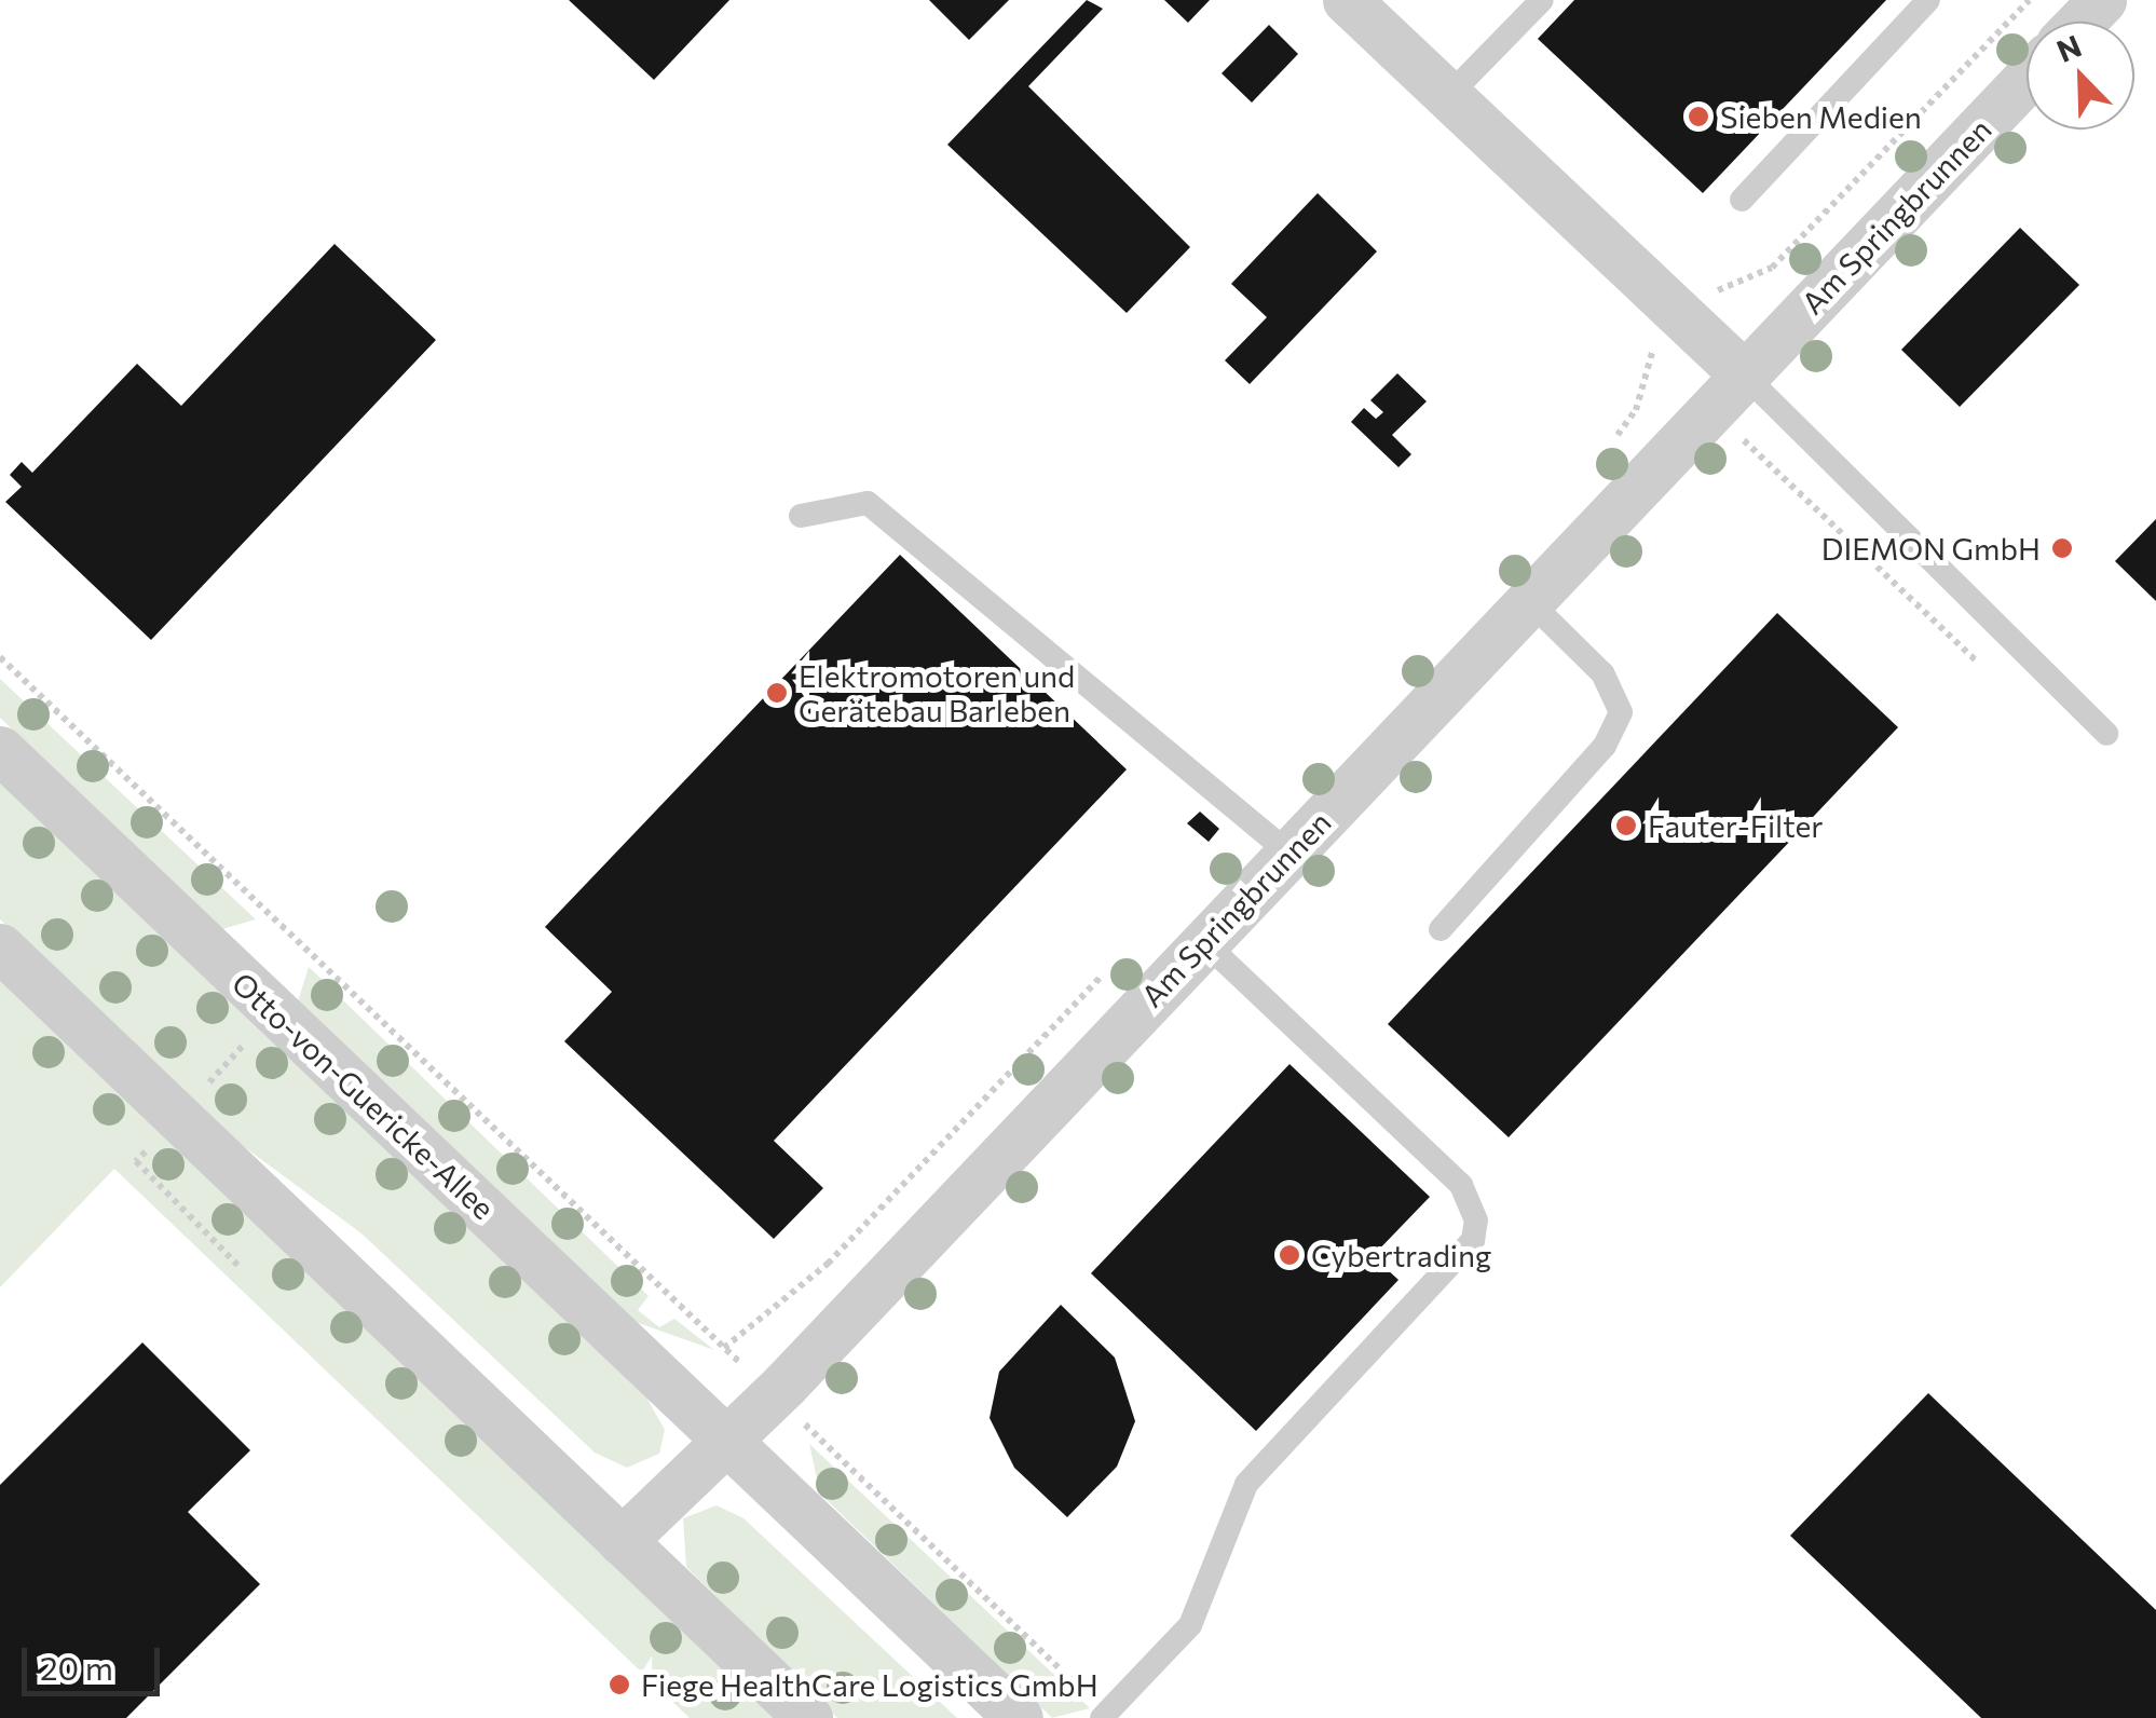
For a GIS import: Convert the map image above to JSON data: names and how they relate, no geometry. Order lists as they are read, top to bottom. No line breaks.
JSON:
{"streets":{"street":["Am Springbrunnen","Otto-von-Guericke-Allee"]},"crossings":[["Am Springbrunnen","Otto-von-Guericke-Allee"]],"places":["Sieben Medien","DIEMON GmbH","Elektromotoren und Gerätebau Barleben","Fauter-Filter","Cybertrading","Fiege HealthCare Logistics GmbH"],"scale_bar":"20 m","north":"top left"}
